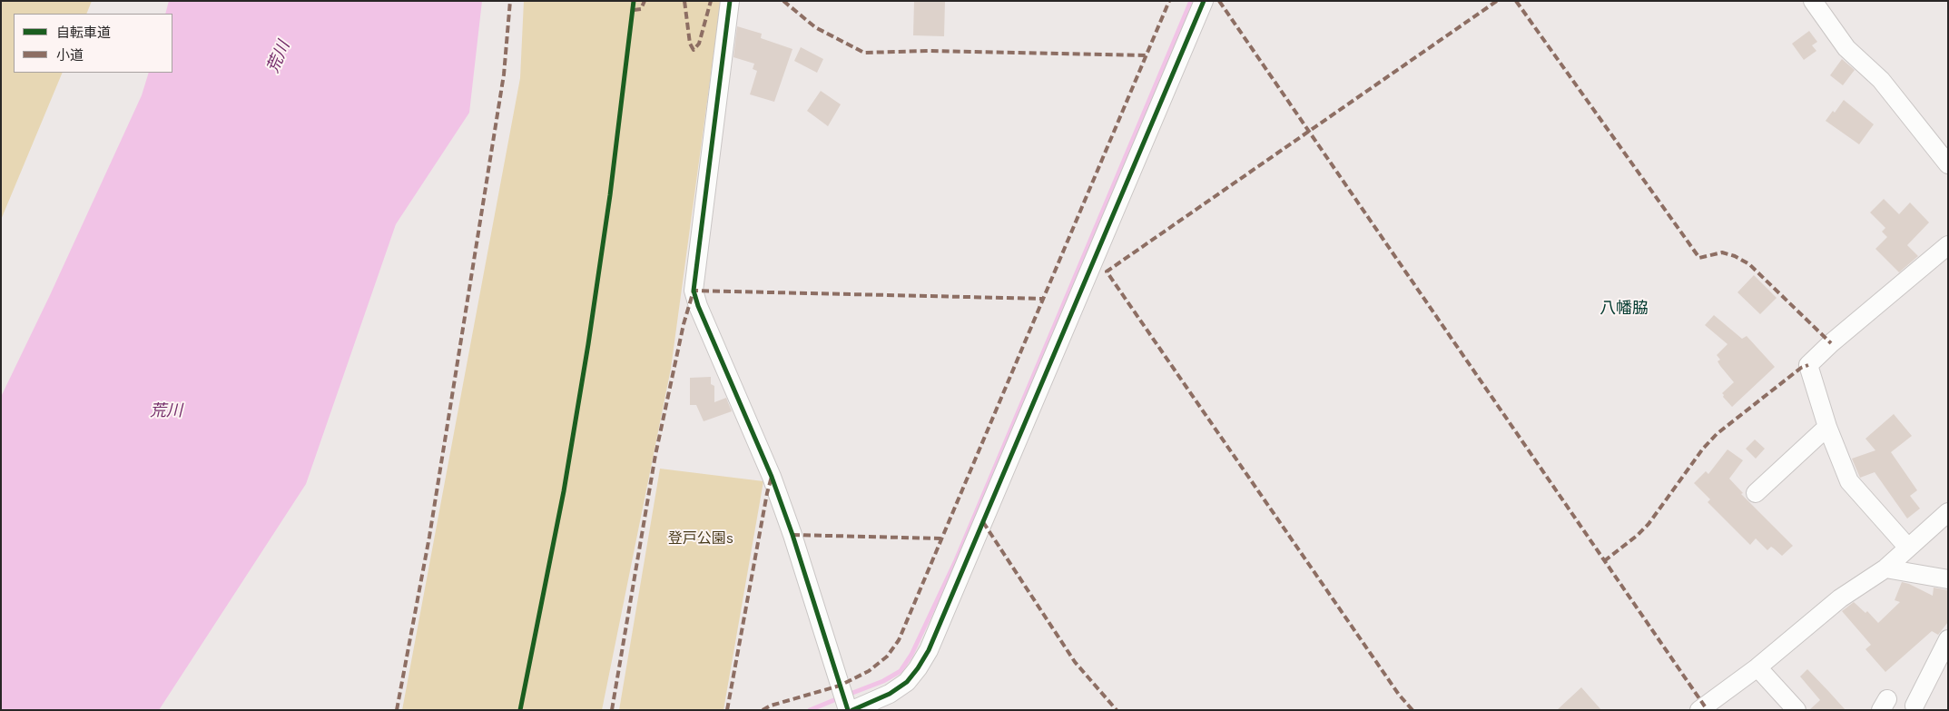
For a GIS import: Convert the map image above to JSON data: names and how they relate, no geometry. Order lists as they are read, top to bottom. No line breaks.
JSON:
{"districts":["八幡脇"],"water":["荒川"],"parks":["登戸公園s"],"legend":["自転車道","小道"]}
